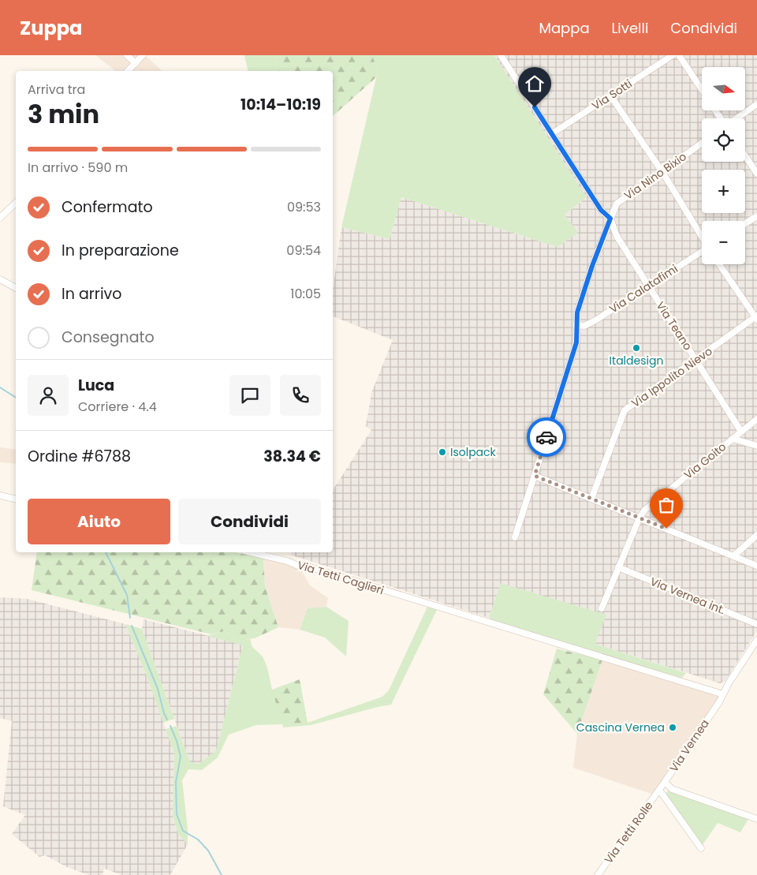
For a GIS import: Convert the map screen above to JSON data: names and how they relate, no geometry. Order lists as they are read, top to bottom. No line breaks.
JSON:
{"streets":{"street":["Via Sotti","Via Nino Bixio","Via Calatafimi","Via Teano","Via Ippolito Nievo","Via Goito","Via Tetti Caglieri","Via Vernea int.","Via Vernea","Via Tetti Rolle"]},"crossings":[["Via Nino Bixio","Via Calatafimi"],["Via Nino Bixio","Via Teano"],["Via Calatafimi","Via Teano"],["Via Teano","Via Ippolito Nievo"],["Via Teano","Via Goito"],["Via Goito","Via Vernea int."],["Via Tetti Caglieri","Via Vernea"],["Via Vernea","Via Tetti Rolle"]],"places":["Italdesign","Isolpack","Cascina Vernea"],"north":"right","page":{"header":"Zuppa","nav":["Mappa","Livelli","Condividi"],"map_buttons":["+","−"],"heading":["3 min","Arriva tra","10:14–10:19"],"panel":["Luca","Corriere · 4.4","Ordine #6788","38.34 €"],"bar":"In arrivo · 590 m","list":[["Confermato","09:53"],["In preparazione","09:54"],["In arrivo","10:05"],"Consegnato"],"buttons":["Aiuto","Condividi"]}}
